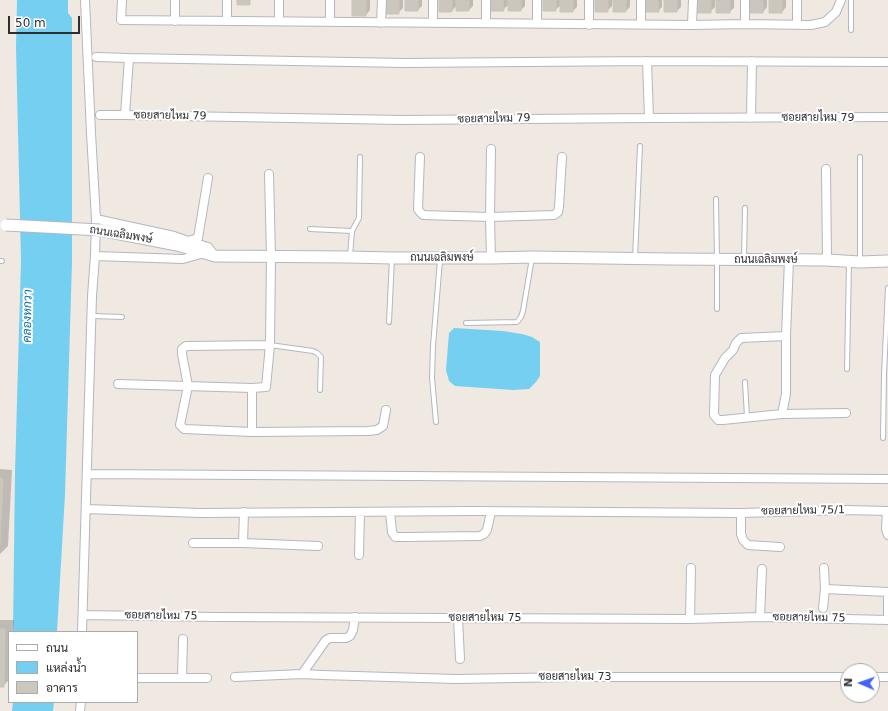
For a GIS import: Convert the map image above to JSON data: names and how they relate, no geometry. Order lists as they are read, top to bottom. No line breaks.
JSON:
{"streets":{"main road":["ถนนเฉลิมพงษ์"],"street":["ซอยสายไหม 79","ซอยสายไหม 75/1","ซอยสายไหม 75","ซอยสายไหม 73"]},"water":["คลองหกวา"],"legend":["ถนน","แหล่งน้ำ","อาคาร"],"scale_bar":"50 m","north":"left"}
